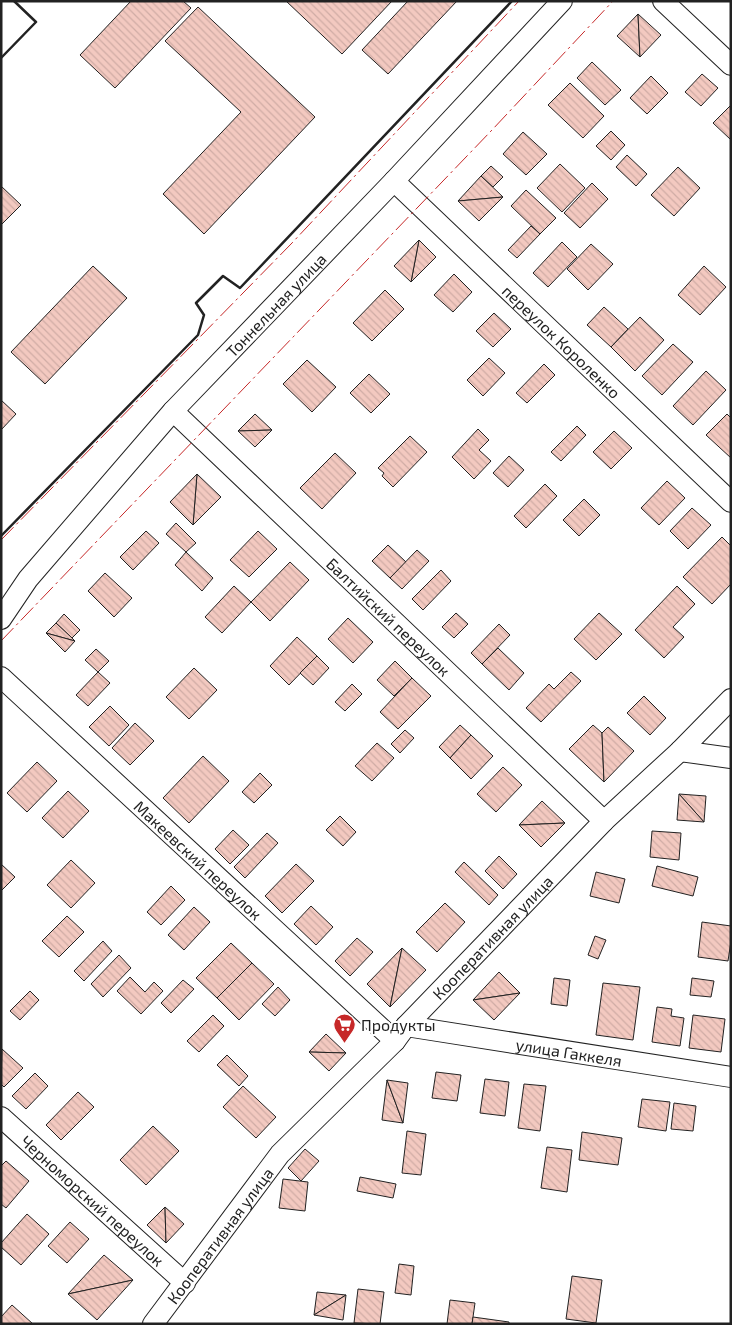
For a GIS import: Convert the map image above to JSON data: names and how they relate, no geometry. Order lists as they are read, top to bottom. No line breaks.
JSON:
{"streets":{"street":["Тоннельная улица","переулок Короленко","Балтийский переулок","Макеевский переулок","Кооперативная улица","улица Гаккеля","Черноморский переулок"]},"crossings":[["Тоннельная улица","переулок Короленко"],["Тоннельная улица","Балтийский переулок"],["Балтийский переулок","Кооперативная улица"],["Макеевский переулок","Кооперативная улица"],["Макеевский переулок","улица Гаккеля"],["Кооперативная улица","улица Гаккеля"],["Кооперативная улица","Черноморский переулок"]],"places":{"supermarket":["Продукты"]}}
